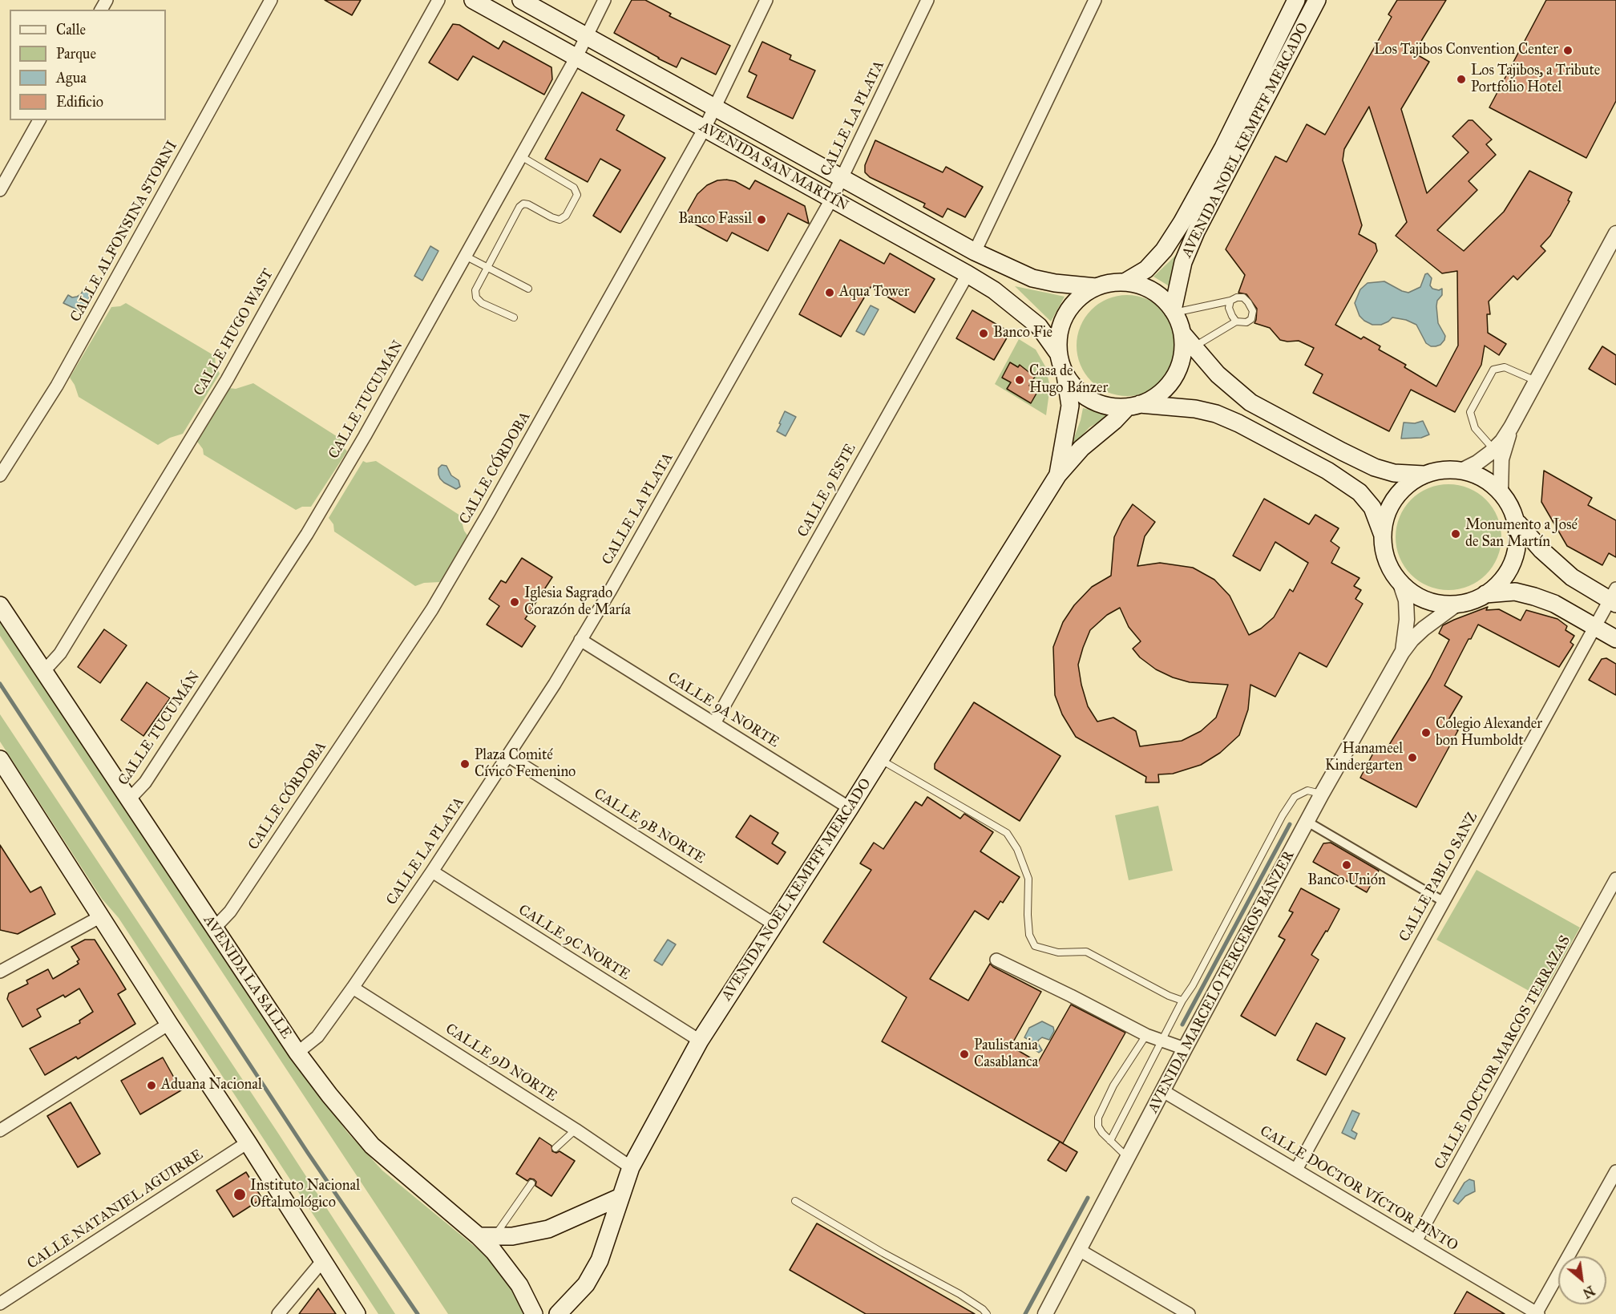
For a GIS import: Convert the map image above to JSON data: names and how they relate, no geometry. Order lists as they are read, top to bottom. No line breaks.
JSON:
{"streets":{"main road":["AVENIDA NOEL KEMPFF MERCADO","AVENIDA SAN MARTÍN","AVENIDA LA SALLE"],"street":["CALLE LA PLATA","CALLE ALFONSINA STORNI","CALLE HUGO WAST","CALLE TUCUMÁN","CALLE CÓRDOBA","CALLE 9 ESTE","CALLE 9A NORTE","CALLE 9B NORTE","CALLE PABLO SANZ","CALLE 9C NORTE","AVENIDA MARCELO TERCEROS BÁNZER","CALLE DOCTOR MARCOS TERRAZAS","CALLE 9D NORTE","CALLE DOCTOR VÍCTOR PINTO","CALLE NATANIEL AGUIRRE"]},"crossings":[["CALLE LA PLATA","AVENIDA SAN MARTÍN"],["CALLE LA PLATA","CALLE 9A NORTE"],["CALLE LA PLATA","CALLE 9B NORTE"],["CALLE LA PLATA","CALLE 9C NORTE"],["CALLE LA PLATA","AVENIDA LA SALLE"],["CALLE LA PLATA","CALLE 9D NORTE"],["AVENIDA NOEL KEMPFF MERCADO","AVENIDA SAN MARTÍN"],["AVENIDA NOEL KEMPFF MERCADO","CALLE 9A NORTE"],["AVENIDA NOEL KEMPFF MERCADO","CALLE 9B NORTE"],["AVENIDA NOEL KEMPFF MERCADO","CALLE 9C NORTE"],["AVENIDA NOEL KEMPFF MERCADO","CALLE 9D NORTE"],["AVENIDA SAN MARTÍN","CALLE TUCUMÁN"],["AVENIDA SAN MARTÍN","CALLE CÓRDOBA"],["AVENIDA SAN MARTÍN","CALLE 9 ESTE"],["CALLE HUGO WAST","AVENIDA LA SALLE"],["CALLE TUCUMÁN","AVENIDA LA SALLE"],["CALLE CÓRDOBA","AVENIDA LA SALLE"],["CALLE 9 ESTE","CALLE 9A NORTE"],["CALLE PABLO SANZ","CALLE DOCTOR VÍCTOR PINTO"],["AVENIDA MARCELO TERCEROS BÁNZER","CALLE DOCTOR VÍCTOR PINTO"],["CALLE DOCTOR MARCOS TERRAZAS","CALLE DOCTOR VÍCTOR PINTO"]],"places":["Los Tajibos Convention Center","Los Tajibos, a Tribute Portfolio Hotel","Banco Fassil","Aqua Tower","Banco Fie","Casa de Hugo Bánzer","Monumento a José de San Martín","Iglesia Sagrado Corazón de María","Colegio Alexander bon Humboldt","Hanameel Kindergarten","Plaza Comité Cívico Femenino","Banco Unión","Paulistania Casablanca","Aduana Nacional","Instituto Nacional Oftalmológico"],"legend":["Calle","Parque","Agua","Edificio"],"north":"bottom right"}
